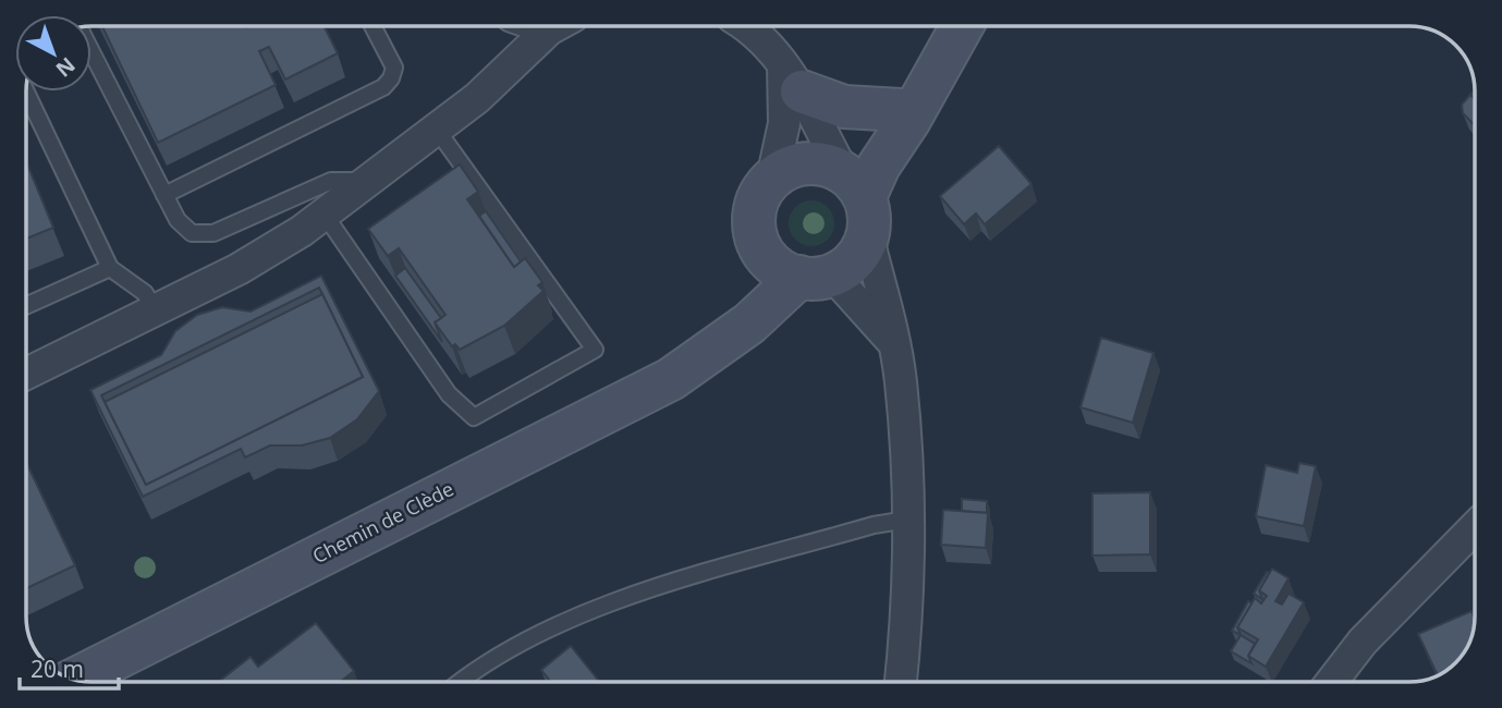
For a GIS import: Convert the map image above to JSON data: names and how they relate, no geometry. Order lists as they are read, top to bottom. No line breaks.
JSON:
{"streets":{"main road":["Chemin de Clède"]},"scale_bar":"20 m","north":"bottom right"}
